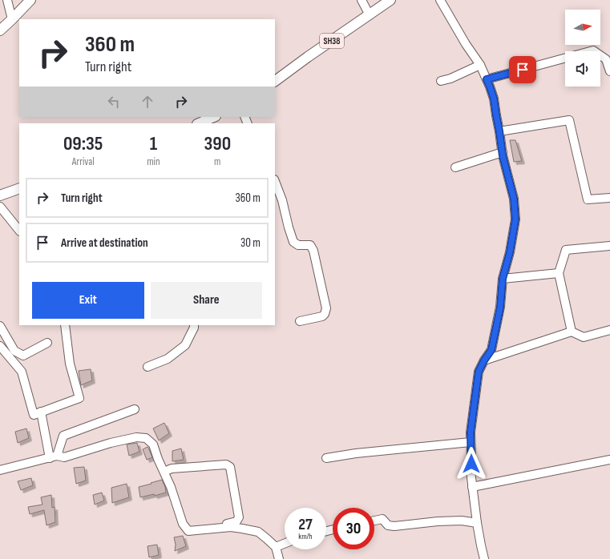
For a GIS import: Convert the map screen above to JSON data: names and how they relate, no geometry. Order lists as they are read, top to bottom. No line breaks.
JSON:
{"streets":{"main road":["SH38"]},"north":"right","page":{"turn":["360 m","Turn right"],"eta":["09:35","Arrival","1","min","390","m"],"list":[{"name":"Turn right","value":"360 m"},{"name":"Arrive at destination","value":"30 m"}],"buttons":["Exit","Share"],"speed":"27 km/h","limit":"30"}}
